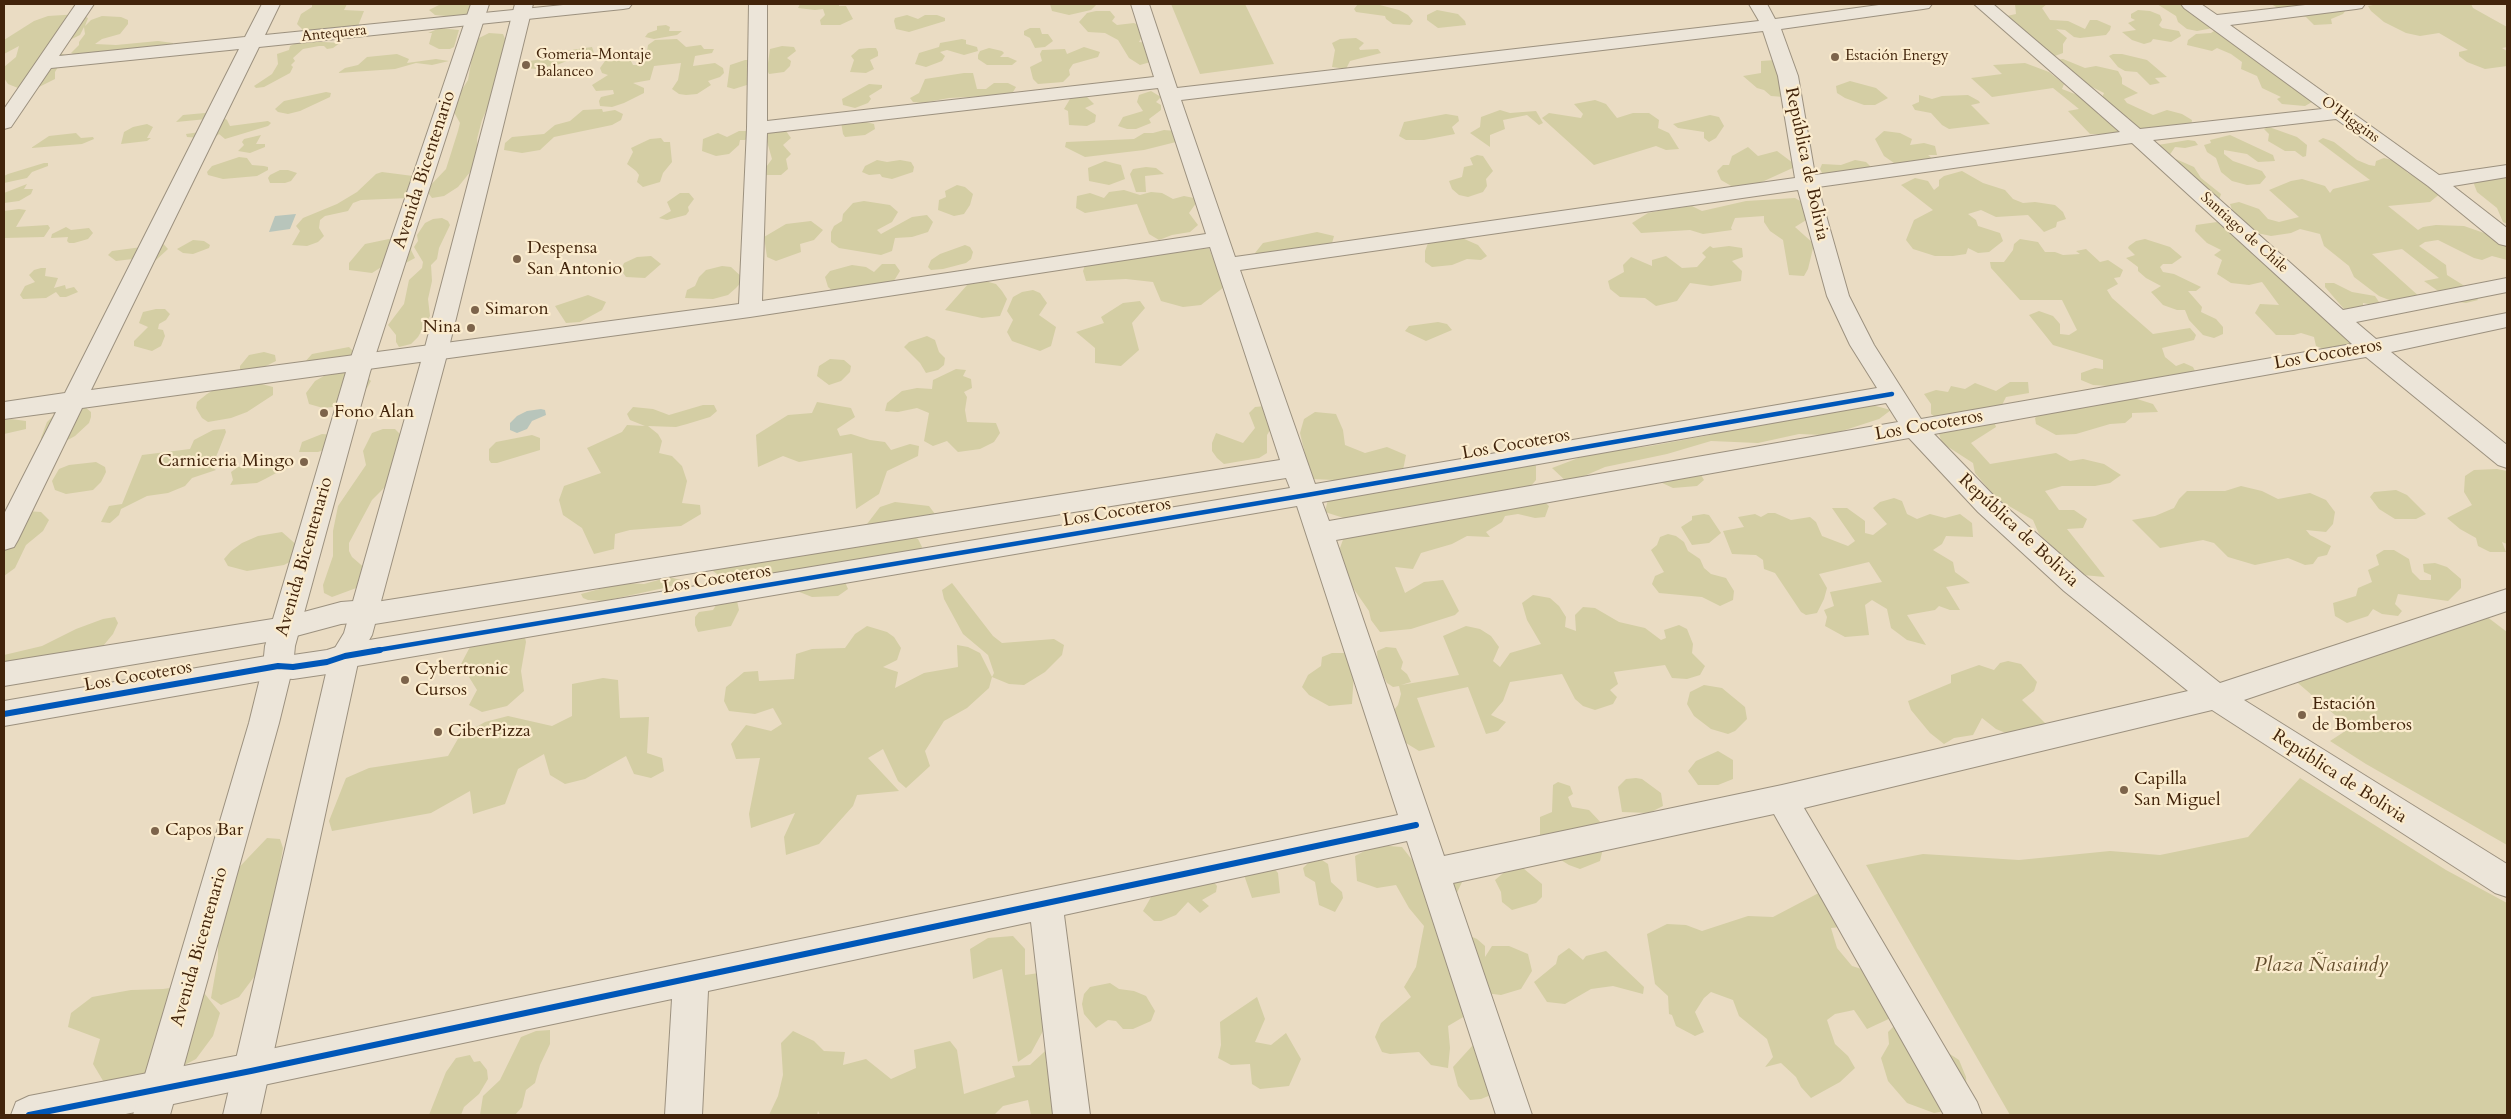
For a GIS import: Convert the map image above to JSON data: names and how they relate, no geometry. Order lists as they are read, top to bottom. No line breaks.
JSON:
{"streets":{"street":["Antequera","O'Higgins","República de Bolivia","Avenida Bicentenario","Santiago de Chile","Los Cocoteros"]},"crossings":[["Antequera","Avenida Bicentenario"],["República de Bolivia","Los Cocoteros"],["Avenida Bicentenario","Los Cocoteros"],["Santiago de Chile","Los Cocoteros"]],"parks":["Plaza Ñasaindy"],"places":["Estación Energy","Gomeria-Montaje Balanceo","Despensa San Antonio","Simaron","Nina","Fono Alan","Carniceria Mingo","Cybertronic Cursos","Estación de Bomberos","CiberPizza","Capilla San Miguel","Capos Bar"]}
